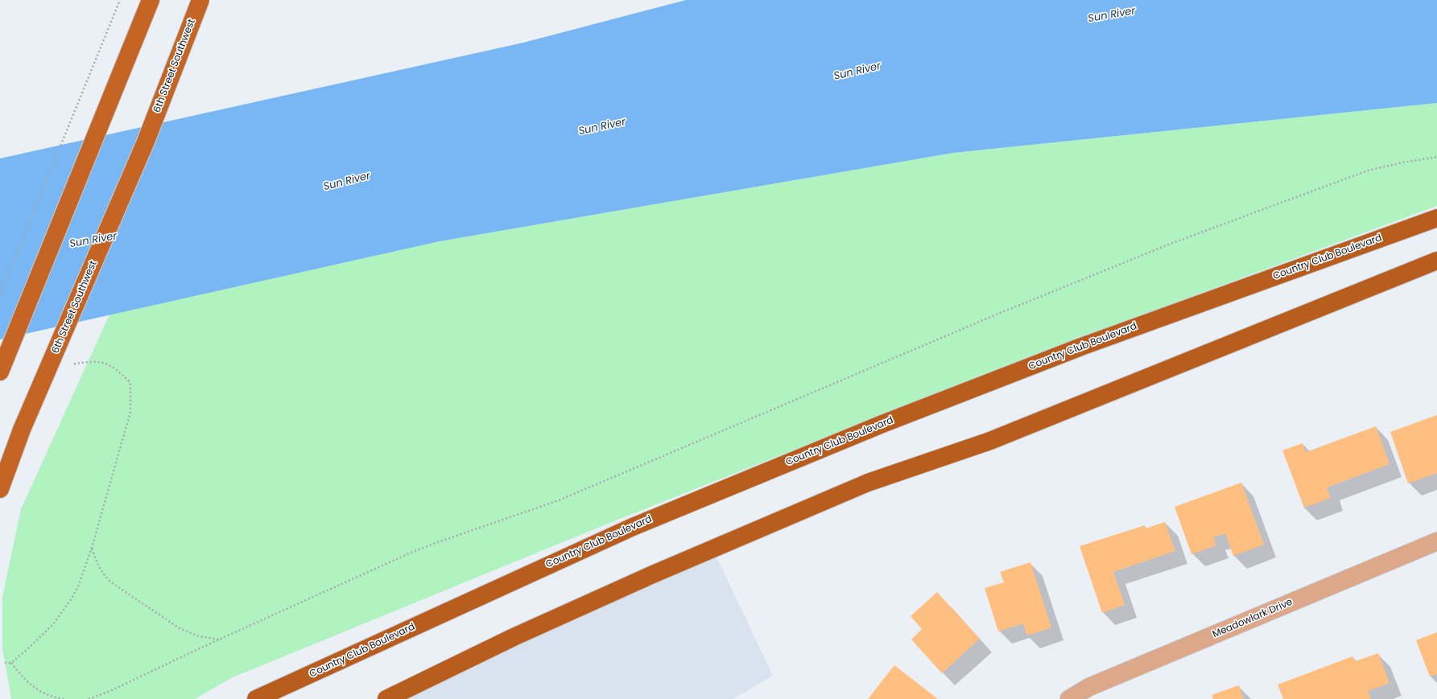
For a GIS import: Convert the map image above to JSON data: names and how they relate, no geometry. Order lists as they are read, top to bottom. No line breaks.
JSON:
{"streets":{"highway":["Country Club Boulevard"],"main road":["6th Street Southwest"],"street":["Meadowlark Drive"]},"water":["Sun River"]}
